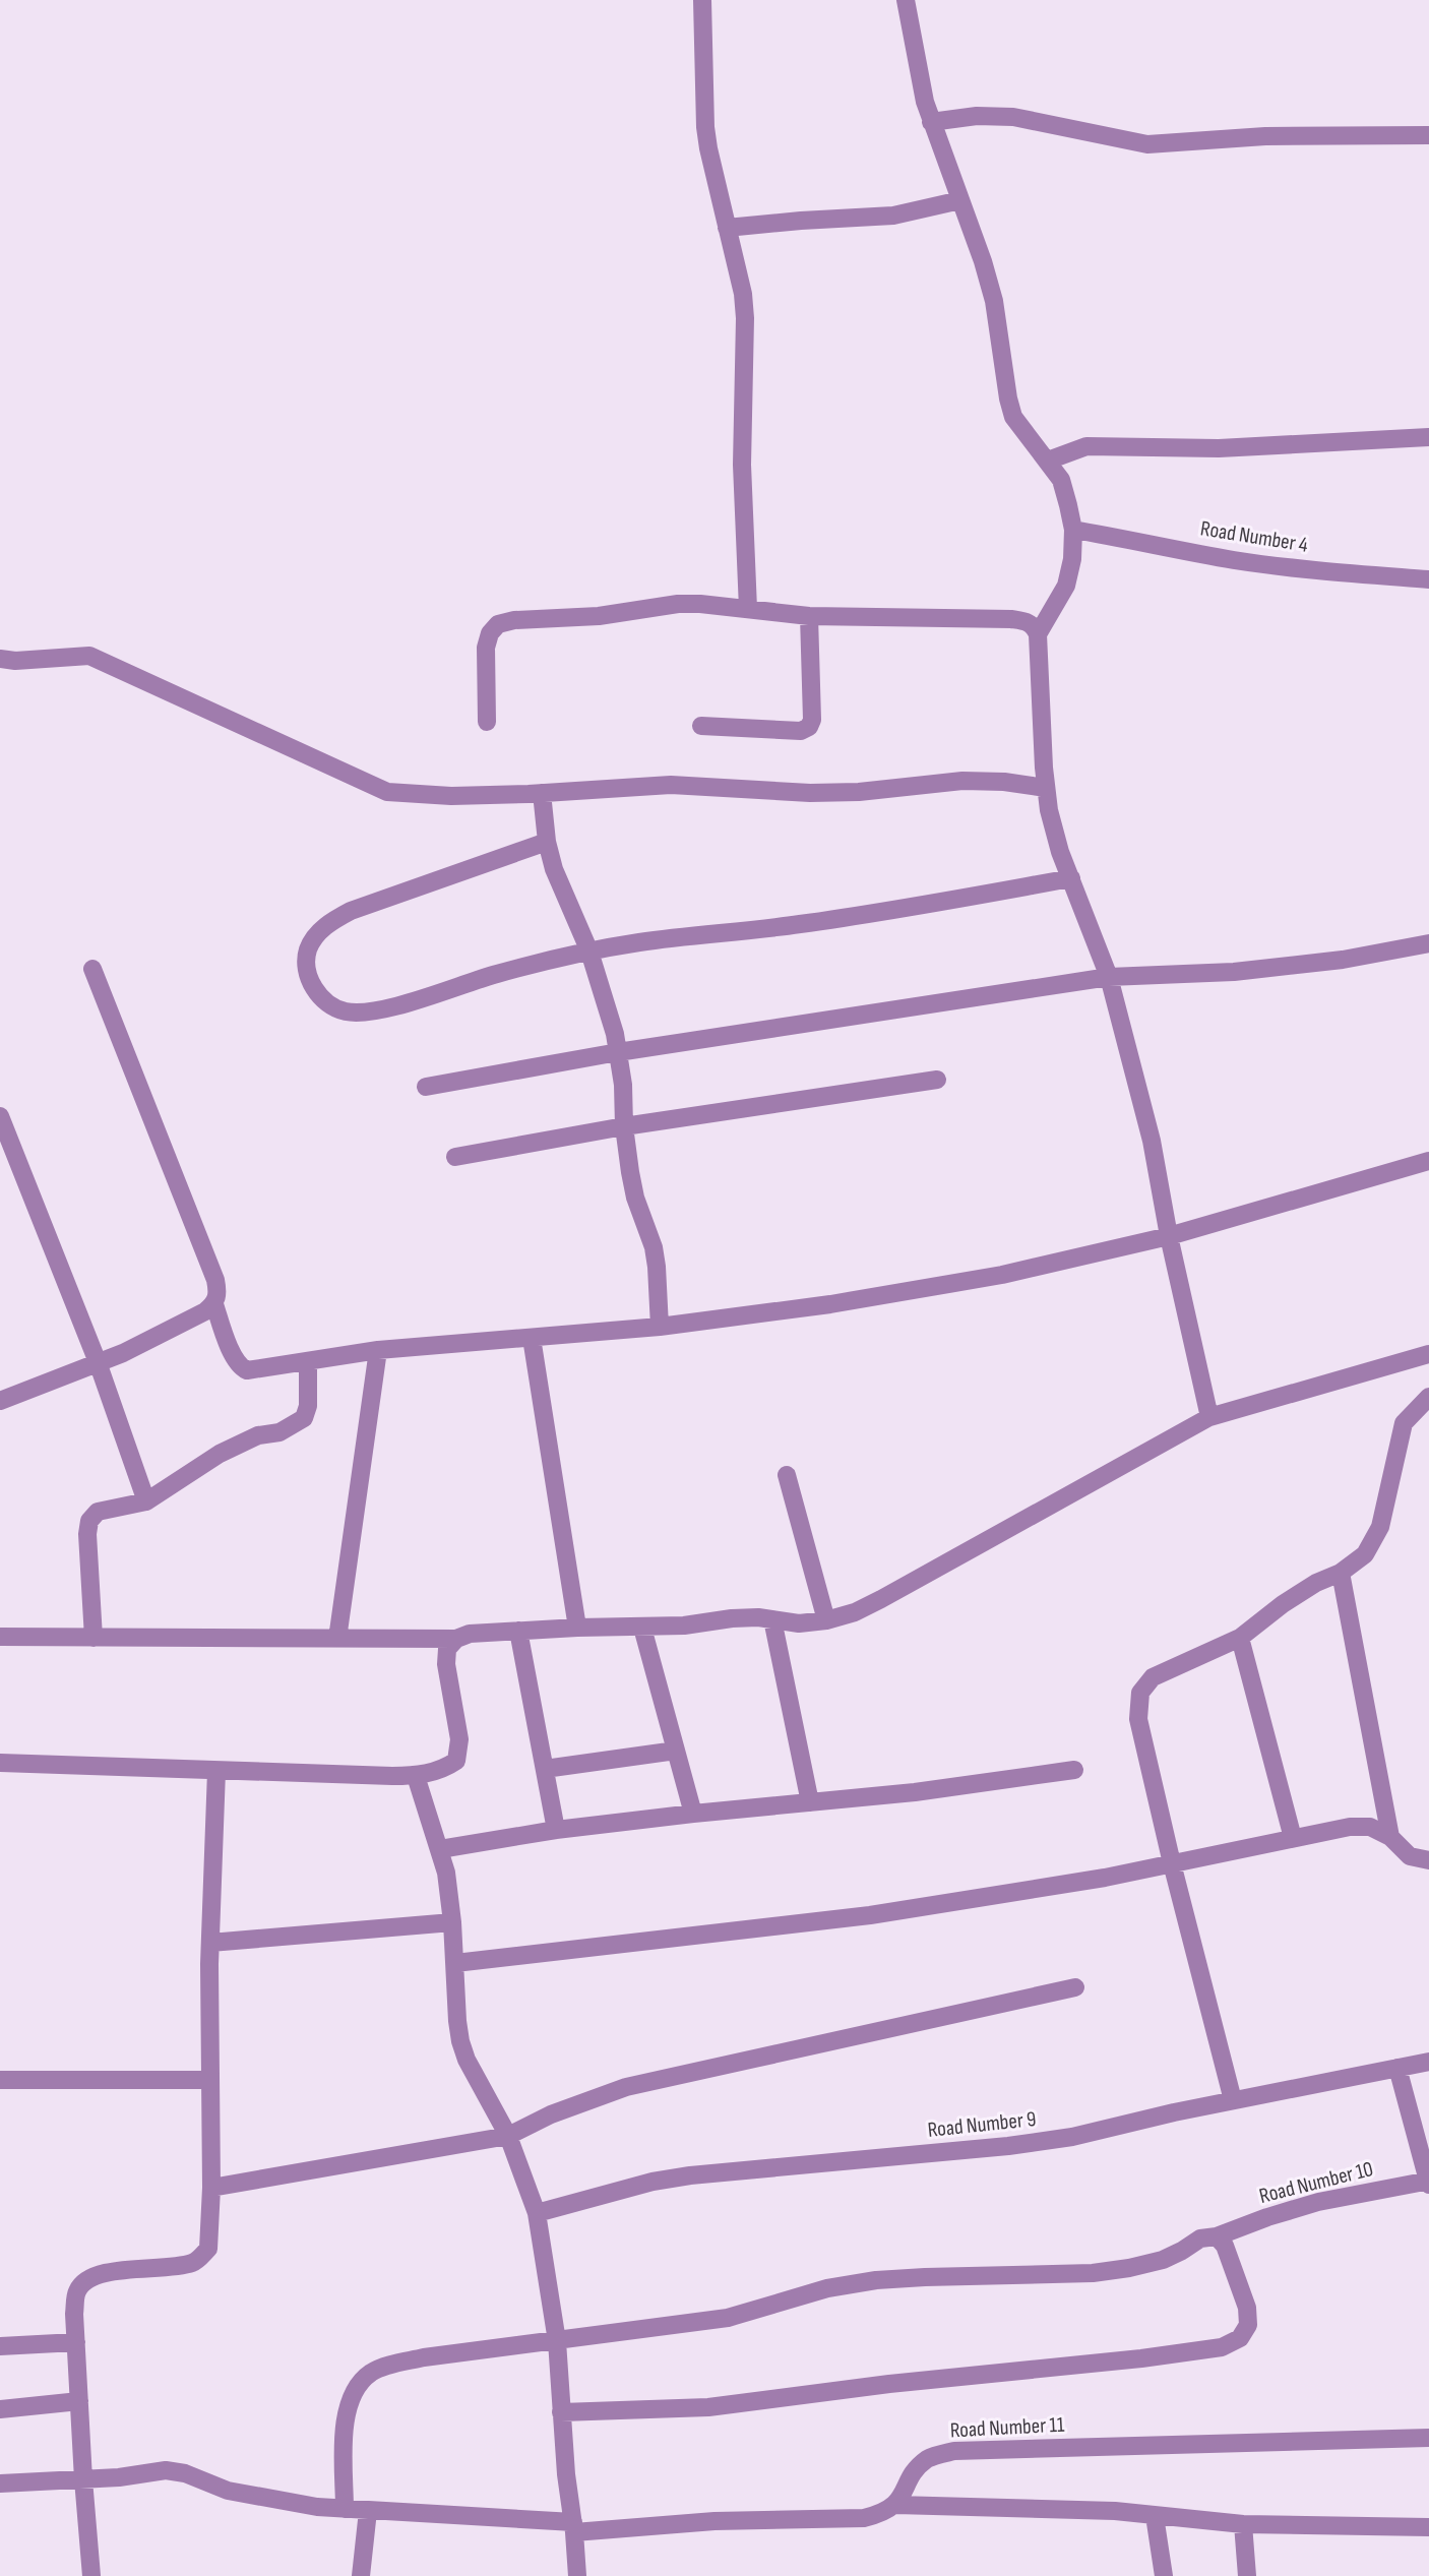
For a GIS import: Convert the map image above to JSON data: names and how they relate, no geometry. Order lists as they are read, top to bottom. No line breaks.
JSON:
{"streets":{"street":["Road Number 4","Road Number 9","Road Number 10","Road Number 11"]}}
